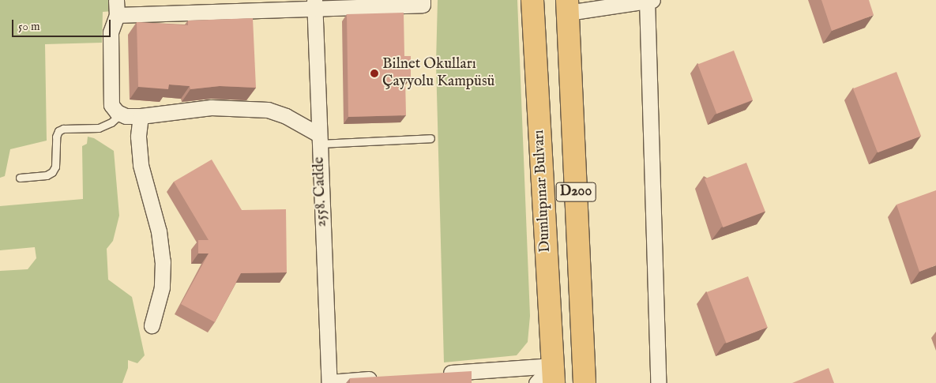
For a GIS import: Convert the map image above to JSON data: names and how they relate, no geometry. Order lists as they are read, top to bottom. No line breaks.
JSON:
{"streets":{"highway":["Dumlupınar Bulvarı","D200"],"street":["2558. Cadde"]},"places":["Bilnet Okulları Çayyolu Kampüsü"],"scale_bar":"50 m"}
